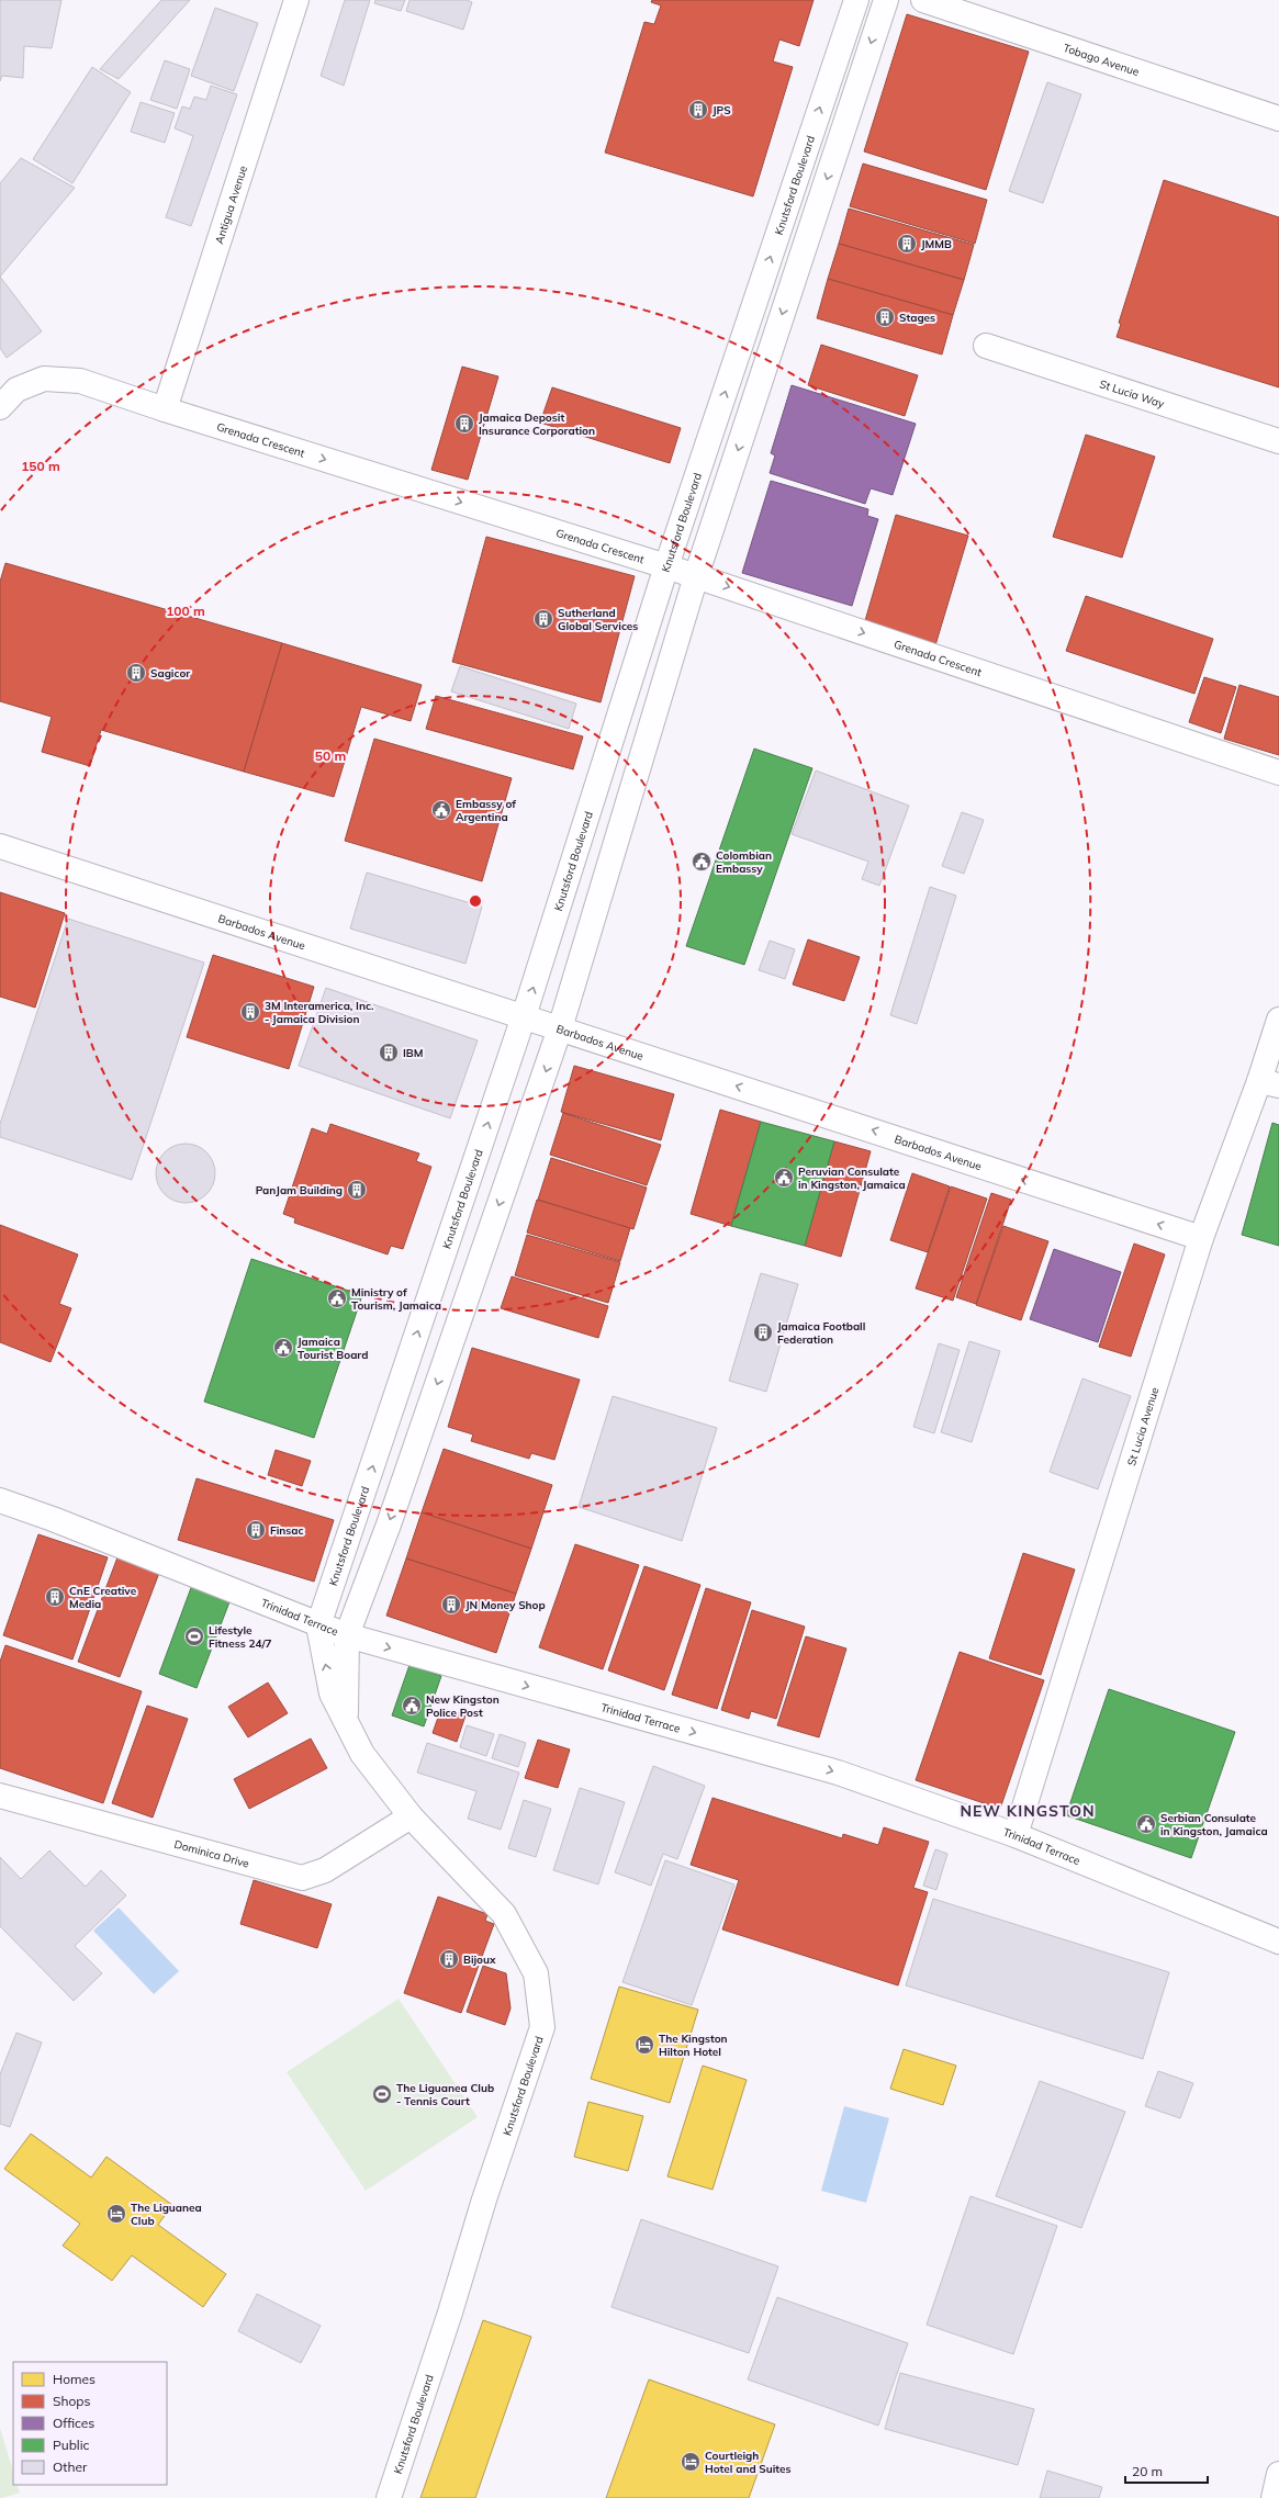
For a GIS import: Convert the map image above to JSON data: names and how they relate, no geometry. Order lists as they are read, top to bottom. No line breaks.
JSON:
{"streets":{"street":["Tobago Avenue","Knutsford Boulevard","Antigua Avenue","St Lucia Way","Grenada Crescent","Barbados Avenue","St Lucia Avenue","Trinidad Terrace","Dominica Drive"]},"crossings":[["Knutsford Boulevard","Grenada Crescent"],["Knutsford Boulevard","Barbados Avenue"],["Knutsford Boulevard","Trinidad Terrace"],["Knutsford Boulevard","Dominica Drive"],["Antigua Avenue","Grenada Crescent"],["Barbados Avenue","St Lucia Avenue"],["St Lucia Avenue","Trinidad Terrace"]],"one_way":["Grenada Crescent","Barbados Avenue","Trinidad Terrace"],"districts":["NEW KINGSTON"],"places":{"building":["JPS","JMMB","Stages","Jamaica Deposit Insurance Corporation","Sutherland Global Services","Sagicor","3M Interamerica, Inc. - Jamaica Division","IBM","PanJam Building","Jamaica Football Federation","Finsac","CnE Creative Media","JN Money Shop","Bijoux"],"public building":["Embassy of Argentina","Colombian Embassy","Peruvian Consulate in Kingston, Jamaica","Ministry of Tourism, Jamaica","Jamaica Tourist Board","New Kingston Police Post","Serbian Consulate in Kingston, Jamaica"],"sports":["Lifestyle Fitness 24/7","The Liguanea Club - Tennis Court"],"hotel":["The Kingston Hilton Hotel","The Liguanea Club","Courtleigh Hotel and Suites"]},"legend":["Homes","Shops","Offices","Public","Other"],"scale_bar":"20 m","rings":["150 m","100 m","50 m"]}
